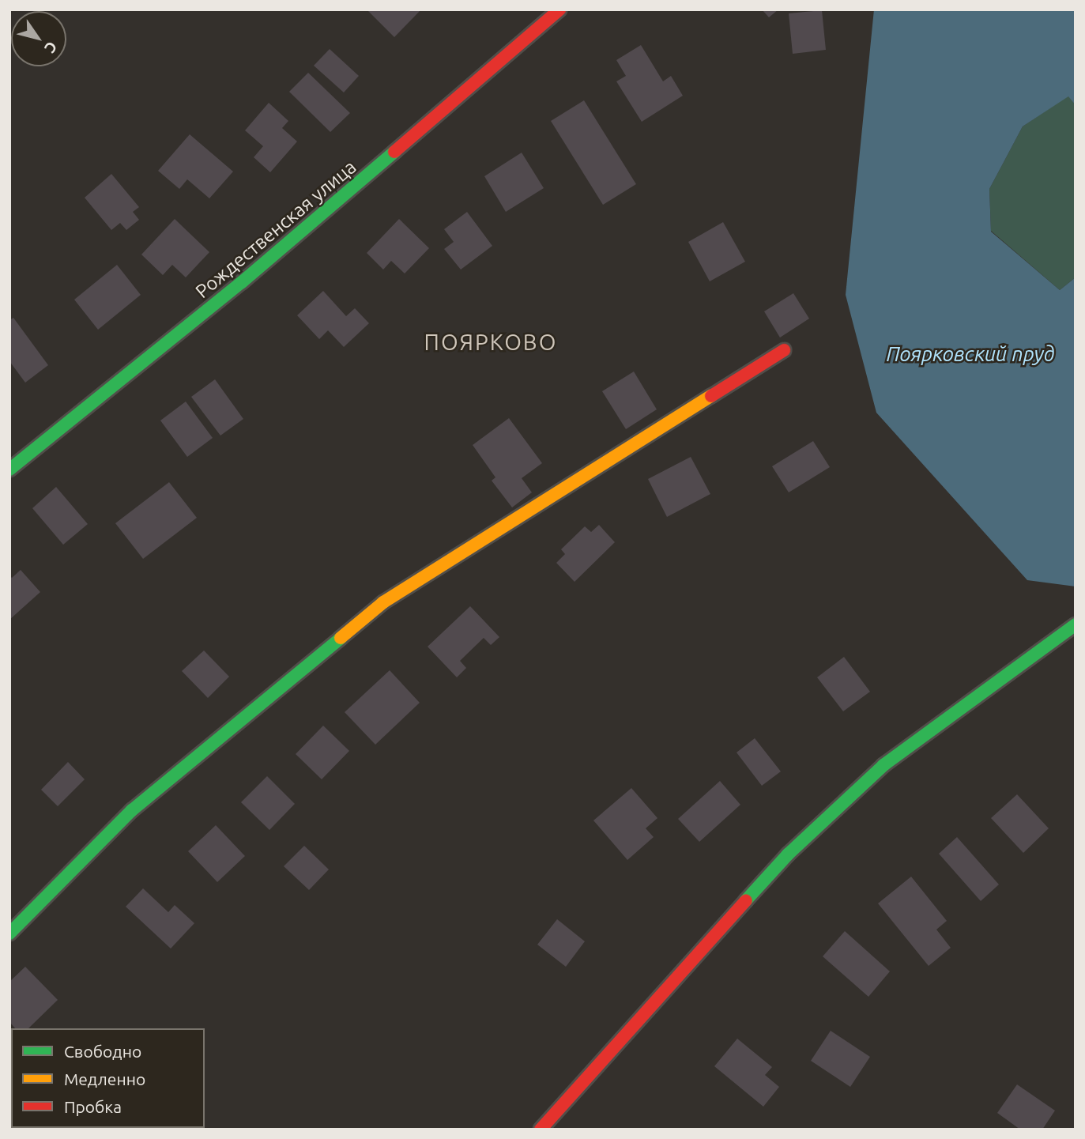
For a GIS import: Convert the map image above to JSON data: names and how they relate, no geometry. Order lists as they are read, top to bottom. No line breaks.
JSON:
{"streets":{"street":["Рождественская улица"]},"districts":["ПОЯРКОВО"],"water":["Поярковский пруд"],"legend":["Свободно","Медленно","Пробка"],"north":"bottom right"}
